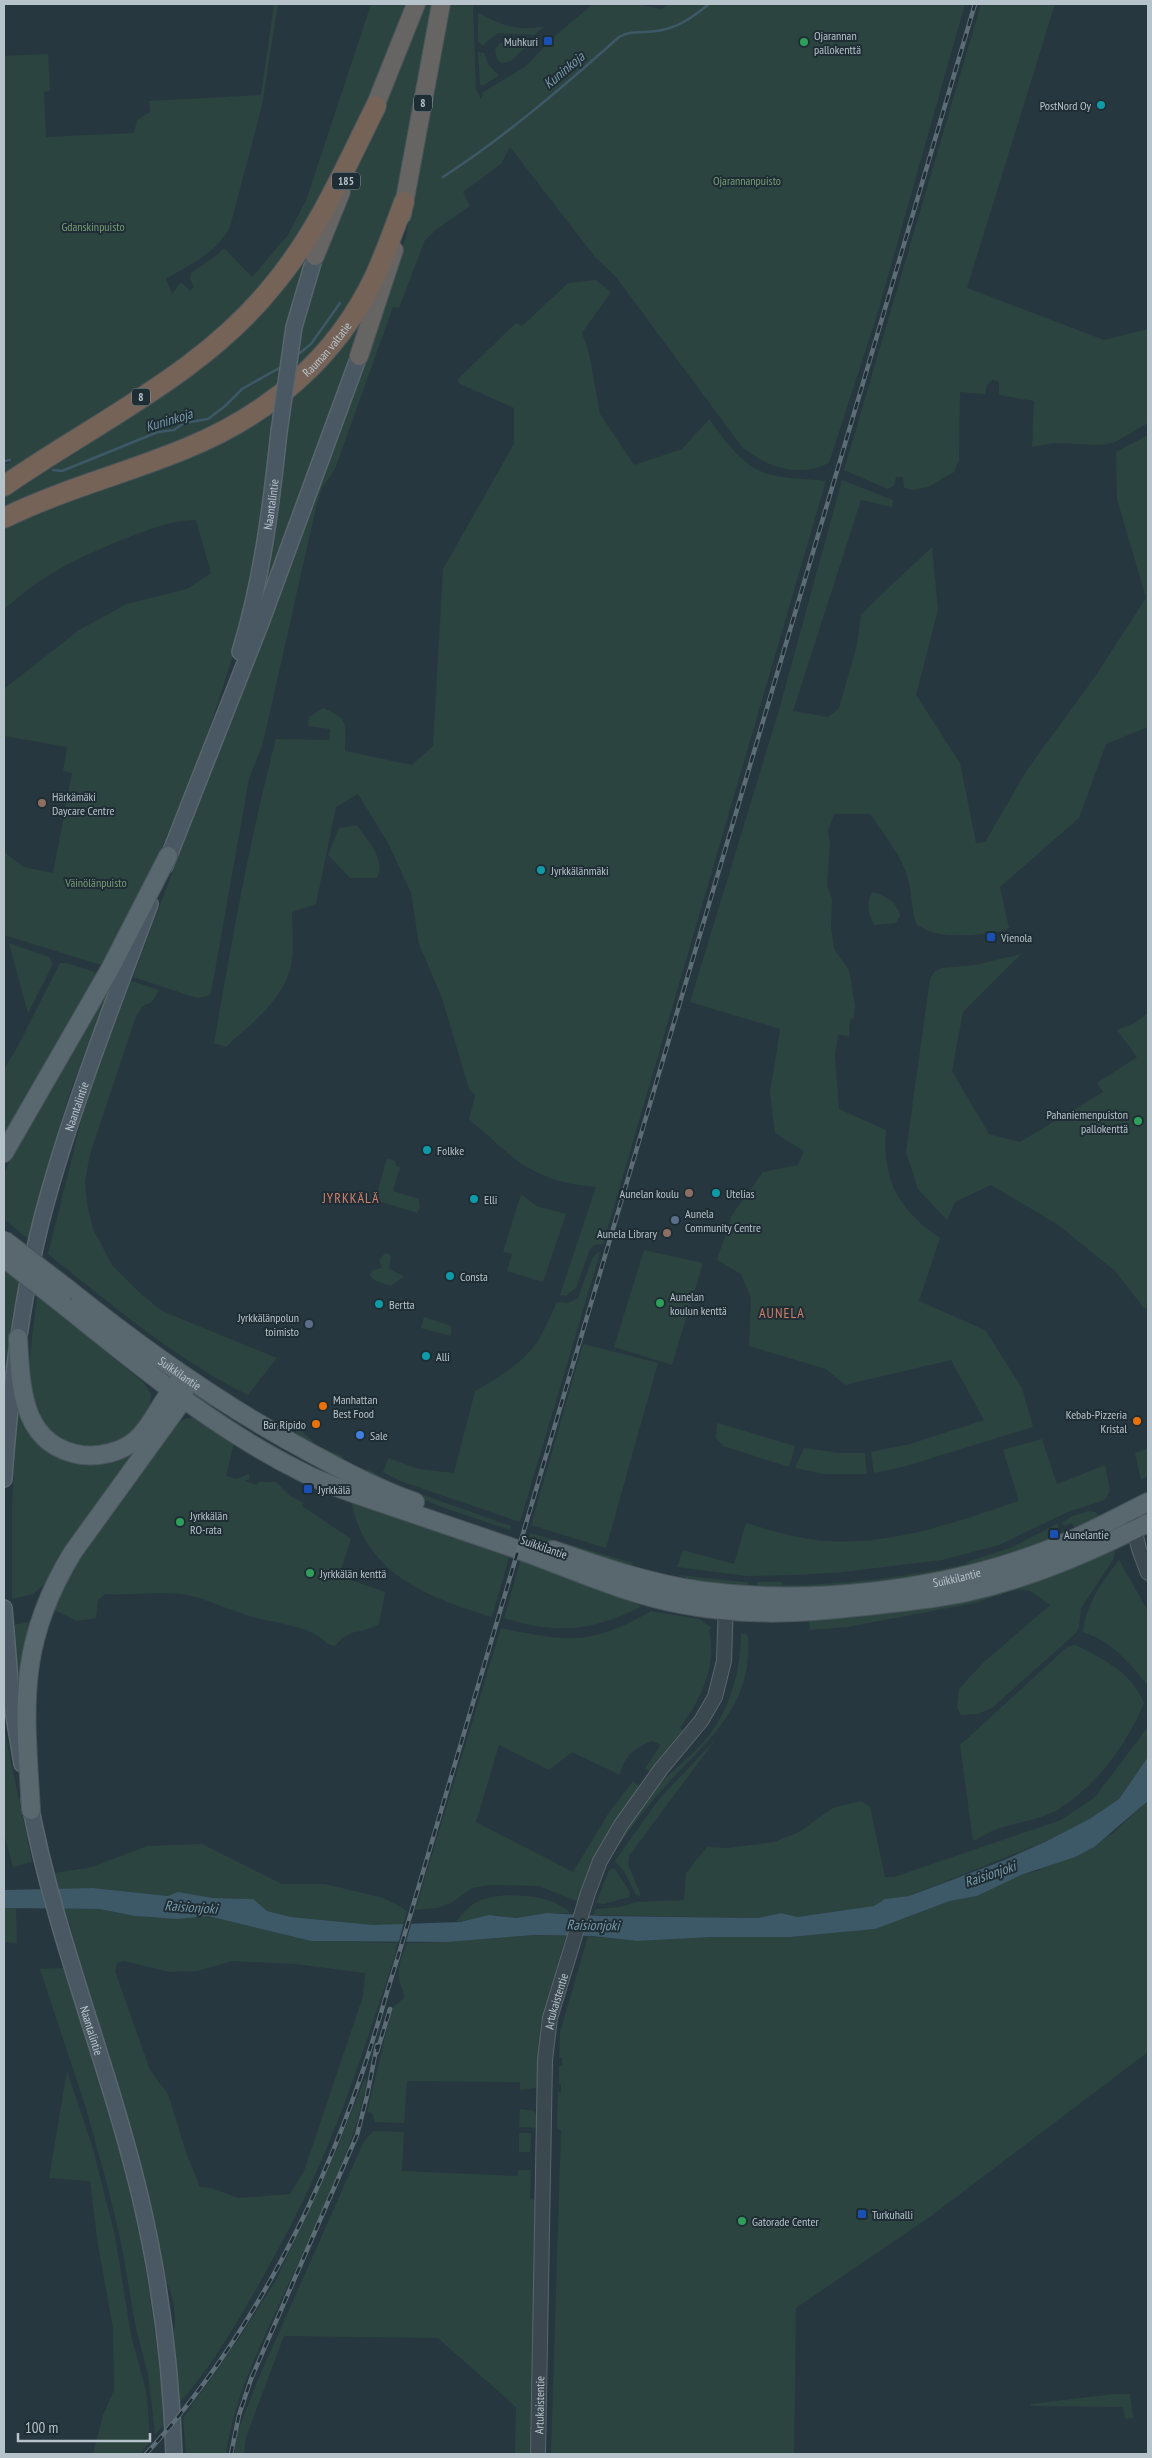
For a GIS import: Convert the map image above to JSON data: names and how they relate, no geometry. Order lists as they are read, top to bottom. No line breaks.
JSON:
{"streets":{"highway":["8","185","Rauman valtatie"],"main road":["Naantalintie","Suikkilantie"],"street":["Artukaistentie"]},"crossings":[["8","185"],["185","Rauman valtatie"],["185","Naantalintie"],["Suikkilantie","Artukaistentie"]],"districts":["JYRKKÄLÄ","AUNELA"],"water":["Kuninkoja","Raisionjoki"],"parks":["Ojarannanpuisto","Gdanskinpuisto","Väinölänpuisto"],"places":{"transit":["Muhkuri","Vienola","Jyrkkälä","Aunelantie","Turkuhalli"],"other":["Ojarannan pallokenttä","PostNord Oy","Härkämäki Daycare Centre","Jyrkkälänmäki","Pahaniemenpuiston pallokenttä","Folkke","Aunelan koulu","Utelias","Elli","Aunela Community Centre","Aunela Library","Consta","Aunelan koulun kenttä","Bertta","Jyrkkälänpolun toimisto","Alli","Manhattan Best Food","Kebab-Pizzeria Kristal","Bar Ripido","Sale","Jyrkkälän RO-rata","Jyrkkälän kenttä","Gatorade Center"]},"scale_bar":"100 m"}
